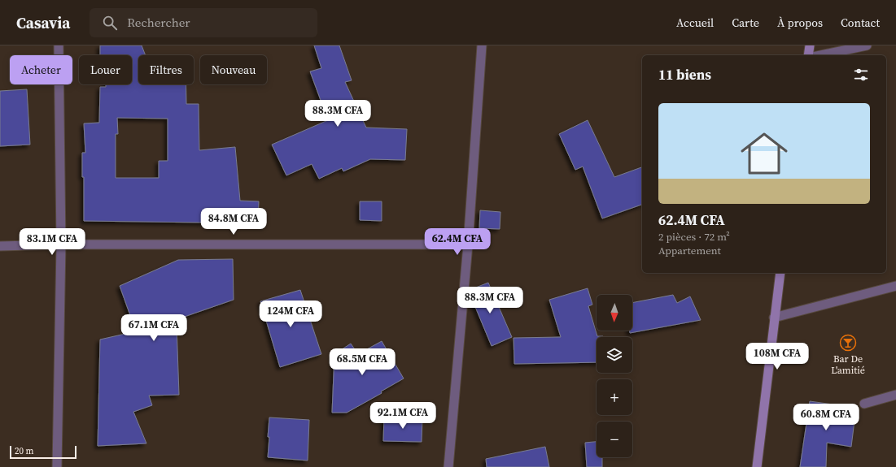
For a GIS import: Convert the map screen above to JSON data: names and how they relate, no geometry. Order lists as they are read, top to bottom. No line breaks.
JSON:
{"places":{"bar":["Bar De L'amitié"]},"scale_bar":"20 m","north":"bottom","page":{"header":"Casavia","search":"Rechercher","nav":["Accueil","Carte","À propos","Contact"],"chip":["Acheter","Louer","Filtres","Nouveau"],"heading":"11 biens","list":[{"name":"62.4M CFA","note":"2 pièces · 72 m² · Appartement"}],"price":["88.3M CFA","84.8M CFA","83.1M CFA","62.4M CFA","88.3M CFA","124M CFA","67.1M CFA","108M CFA","68.5M CFA","92.1M CFA","60.8M CFA"],"map_buttons":["+","−"],"scale":"20 m"}}
